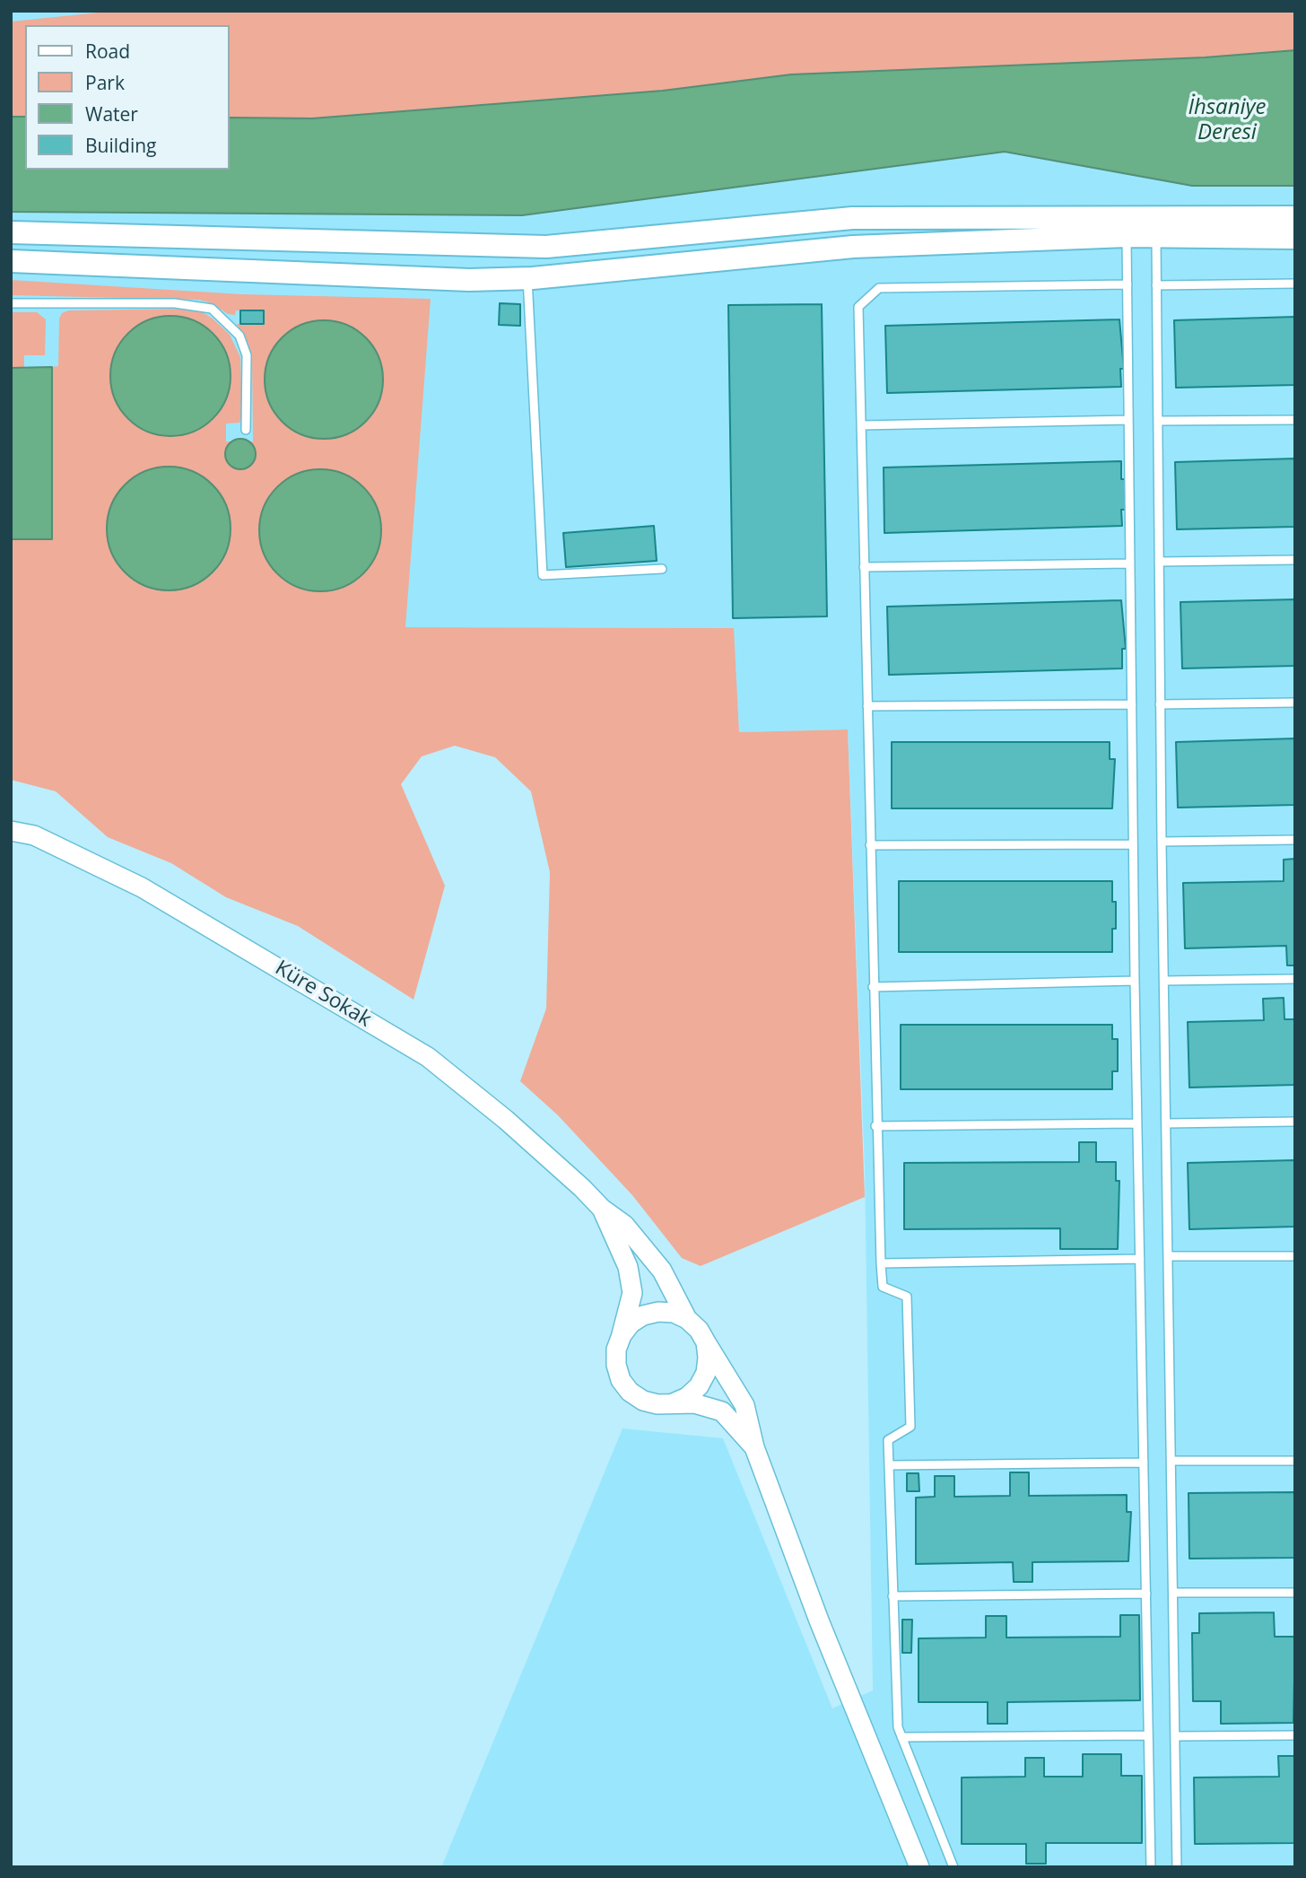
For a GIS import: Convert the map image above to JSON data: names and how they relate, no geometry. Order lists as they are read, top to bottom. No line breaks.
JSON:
{"streets":{"street":["Küre Sokak"]},"water":["İhsaniye Deresi"],"legend":["Road","Park","Water","Building"]}
